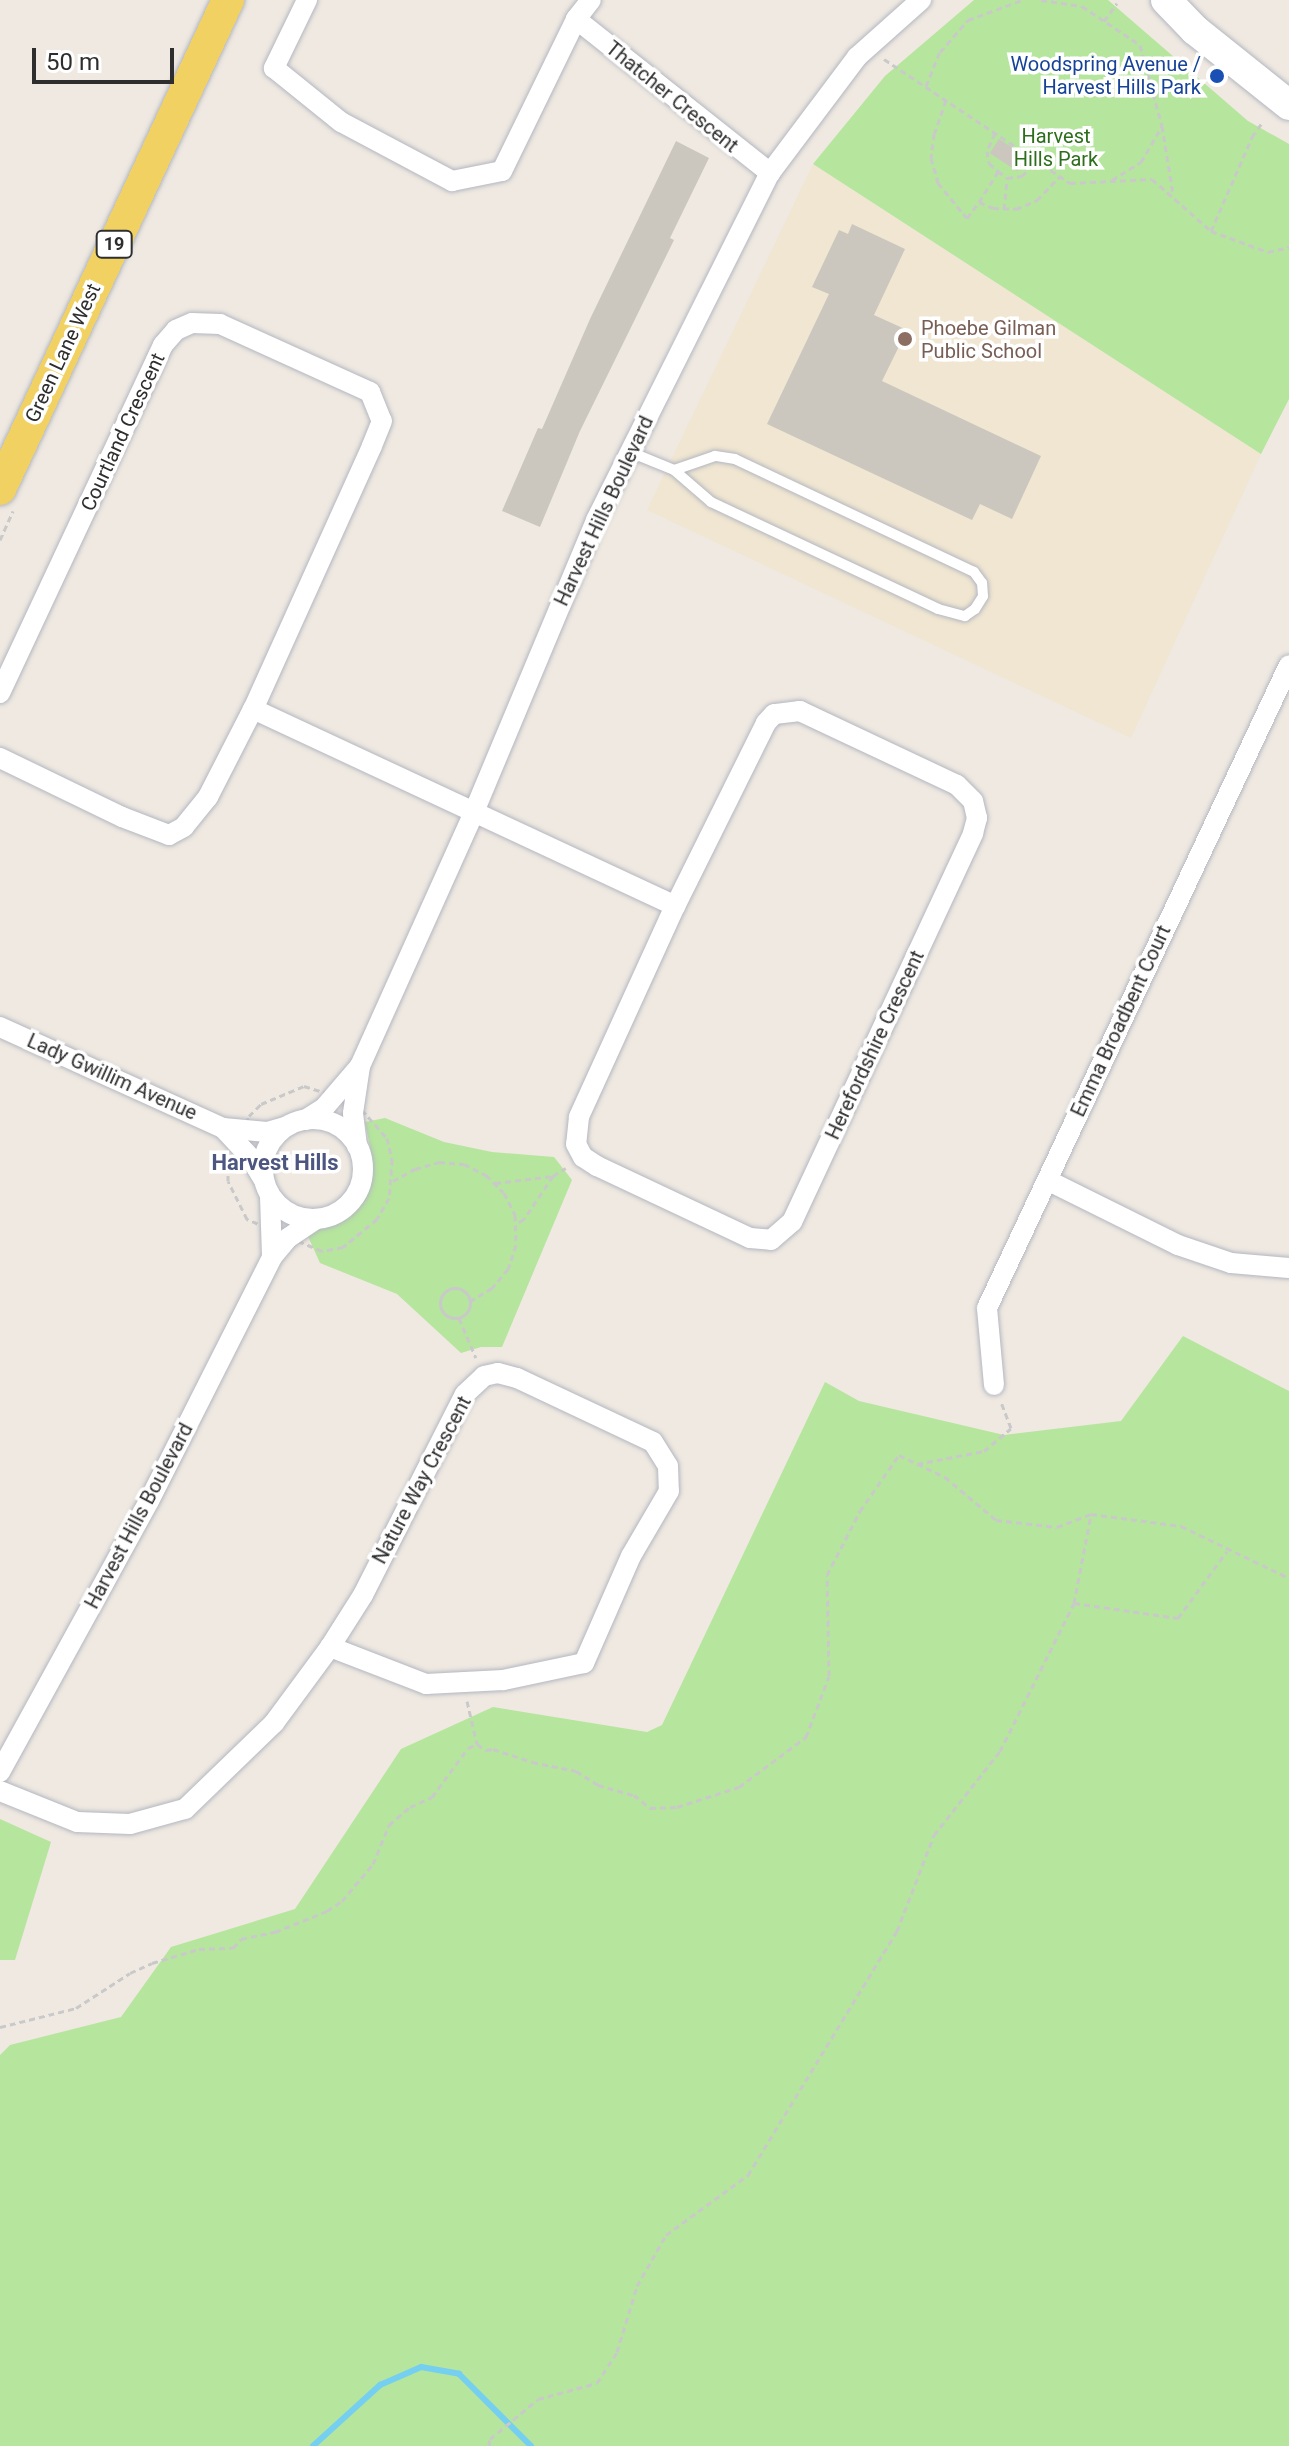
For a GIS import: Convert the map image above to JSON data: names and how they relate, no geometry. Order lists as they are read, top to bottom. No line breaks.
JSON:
{"streets":{"main road":["19","Green Lane West"],"street":["Thatcher Crescent","Courtland Crescent","Harvest Hills Boulevard","Emma Broadbent Court","Herefordshire Crescent","Lady Gwillim Avenue","Nature Way Crescent"]},"crossings":[["Thatcher Crescent","Harvest Hills Boulevard"],["Harvest Hills Boulevard","Lady Gwillim Avenue"]],"districts":["Harvest Hills"],"parks":["Harvest Hills Park"],"places":["Woodspring Avenue / Harvest Hills Park","Phoebe Gilman Public School"],"scale_bar":"50 m"}
